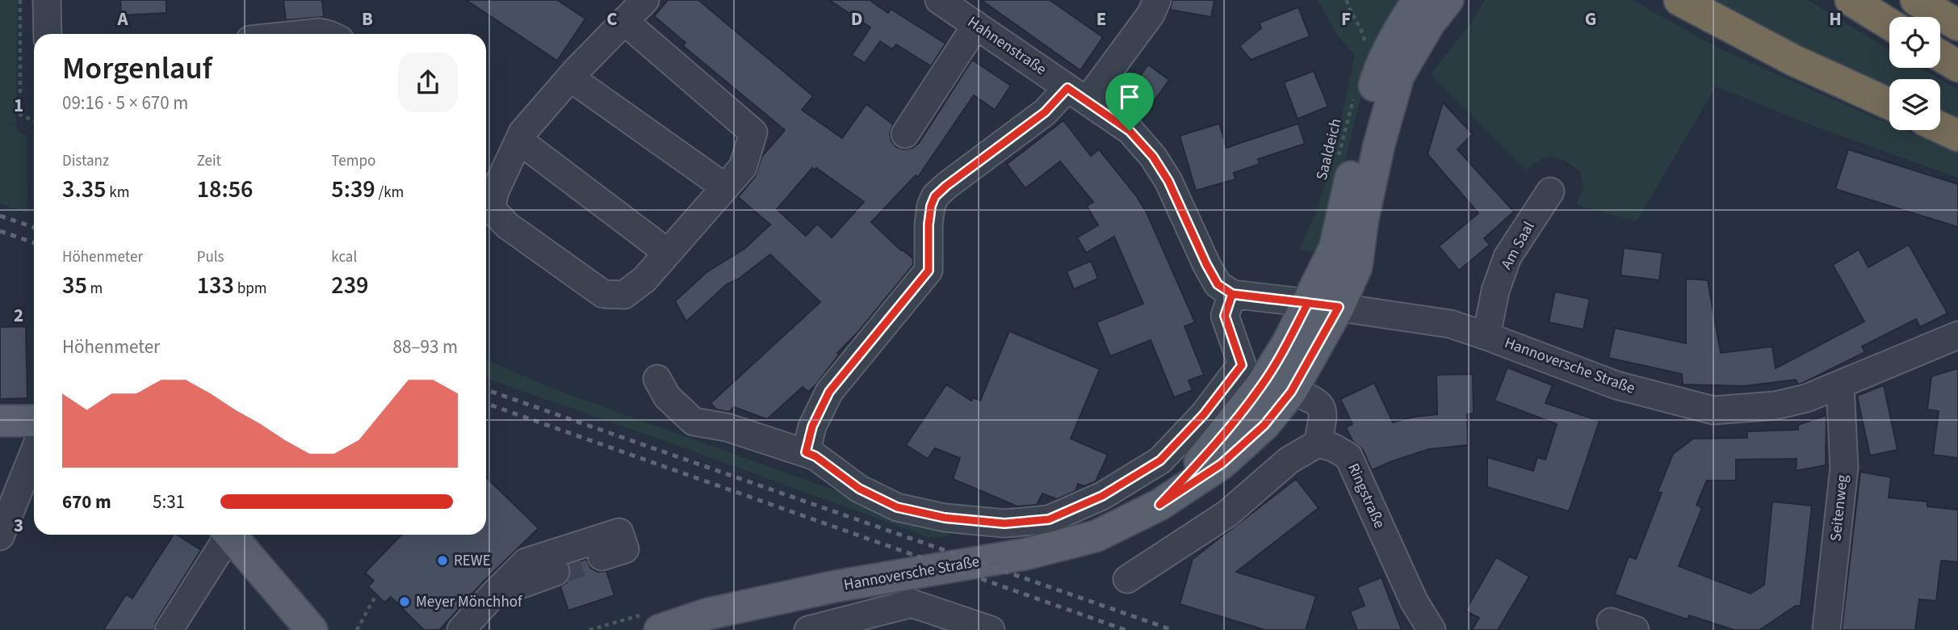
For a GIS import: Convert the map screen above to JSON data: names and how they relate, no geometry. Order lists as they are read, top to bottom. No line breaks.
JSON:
{"streets":{"main road":["Hannoversche Straße"],"street":["Hahnenstraße","Am Saal","Ringstraße","Seitenweg"],"path":["Saaldeich"]},"crossings":[["Am Saal","Hannoversche Straße"],["Hannoversche Straße","Seitenweg"]],"places":["REWE","Meyer Mönchhof"],"page":{"heading":["Morgenlauf","09:16 · 5 × 670 m"],"stats":[["Distanz","3.35 km"],["Zeit","18:56"],["Tempo","5:39 /km"],["Höhenmeter","35 m"],["Puls","133 bpm"],["kcal","239"]],"chart":["Höhenmeter","88–93 m"],"list":[{"name":"670 m","note":"5:31"}]},"grid":{"columns":["A","B","C","D","E","F","G","H"],"rows":["1","2","3"]}}
